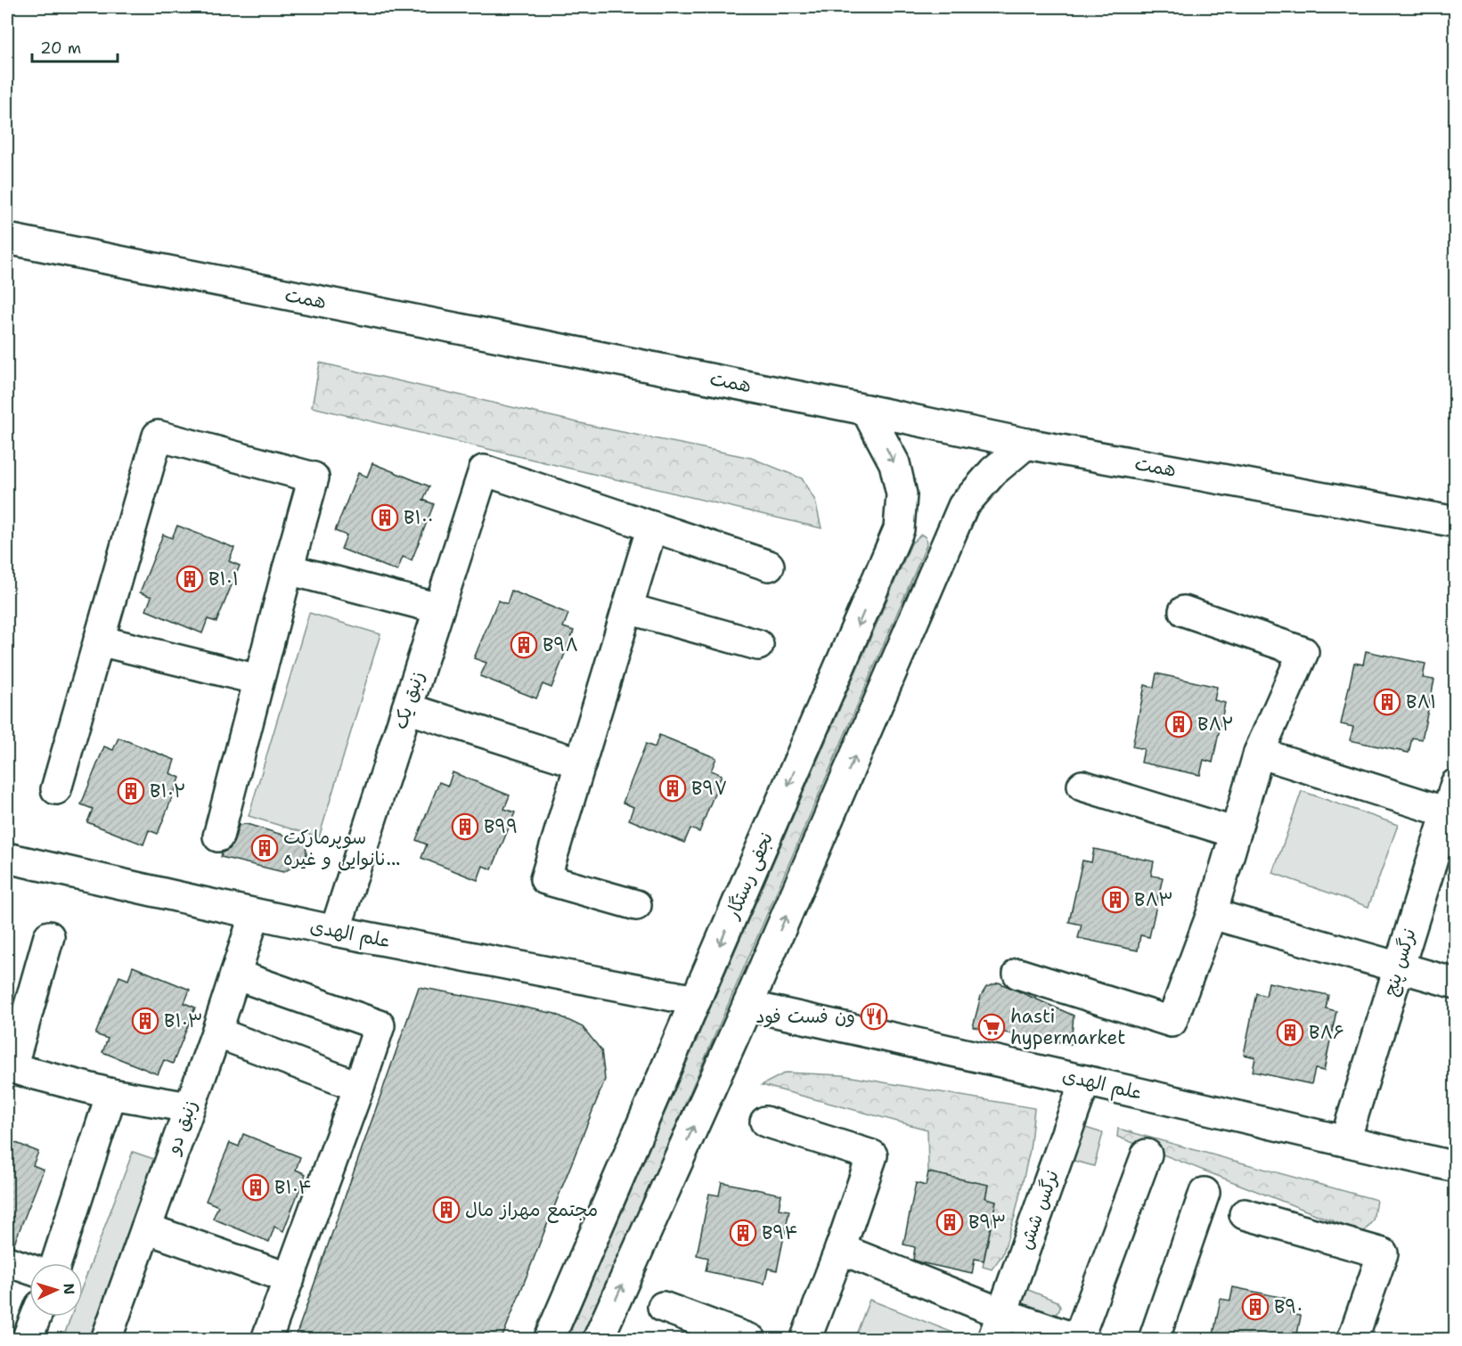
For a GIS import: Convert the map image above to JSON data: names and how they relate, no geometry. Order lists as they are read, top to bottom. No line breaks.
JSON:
{"streets":{"street":["همت","زنبق یک","نجفی رستگار","علم الهدی","نرگس پنج","زنبق دو","نرگس شش"]},"crossings":[["همت","نجفی رستگار"],["زنبق یک","علم الهدی"],["نجفی رستگار","علم الهدی"],["علم الهدی","نرگس پنج"],["علم الهدی","زنبق دو"],["علم الهدی","نرگس شش"]],"places":{"building":["B۱۰۰","B۱۰۱","B۹۸","B۸۱","B۸۲","B۹۷","B۱۰۲","B۹۹","سوپرمارکت نانوایی و غیره...","B۸۳","B۱۰۳","B۸۶","B۱۰۴","مجتمع مهراز مال","B۹۳","B۹۴","B۹۰"],"restaurant":["ون فست فود"],"supermarket":["hasti hypermarket"]},"scale_bar":"20 m","north":"right"}
